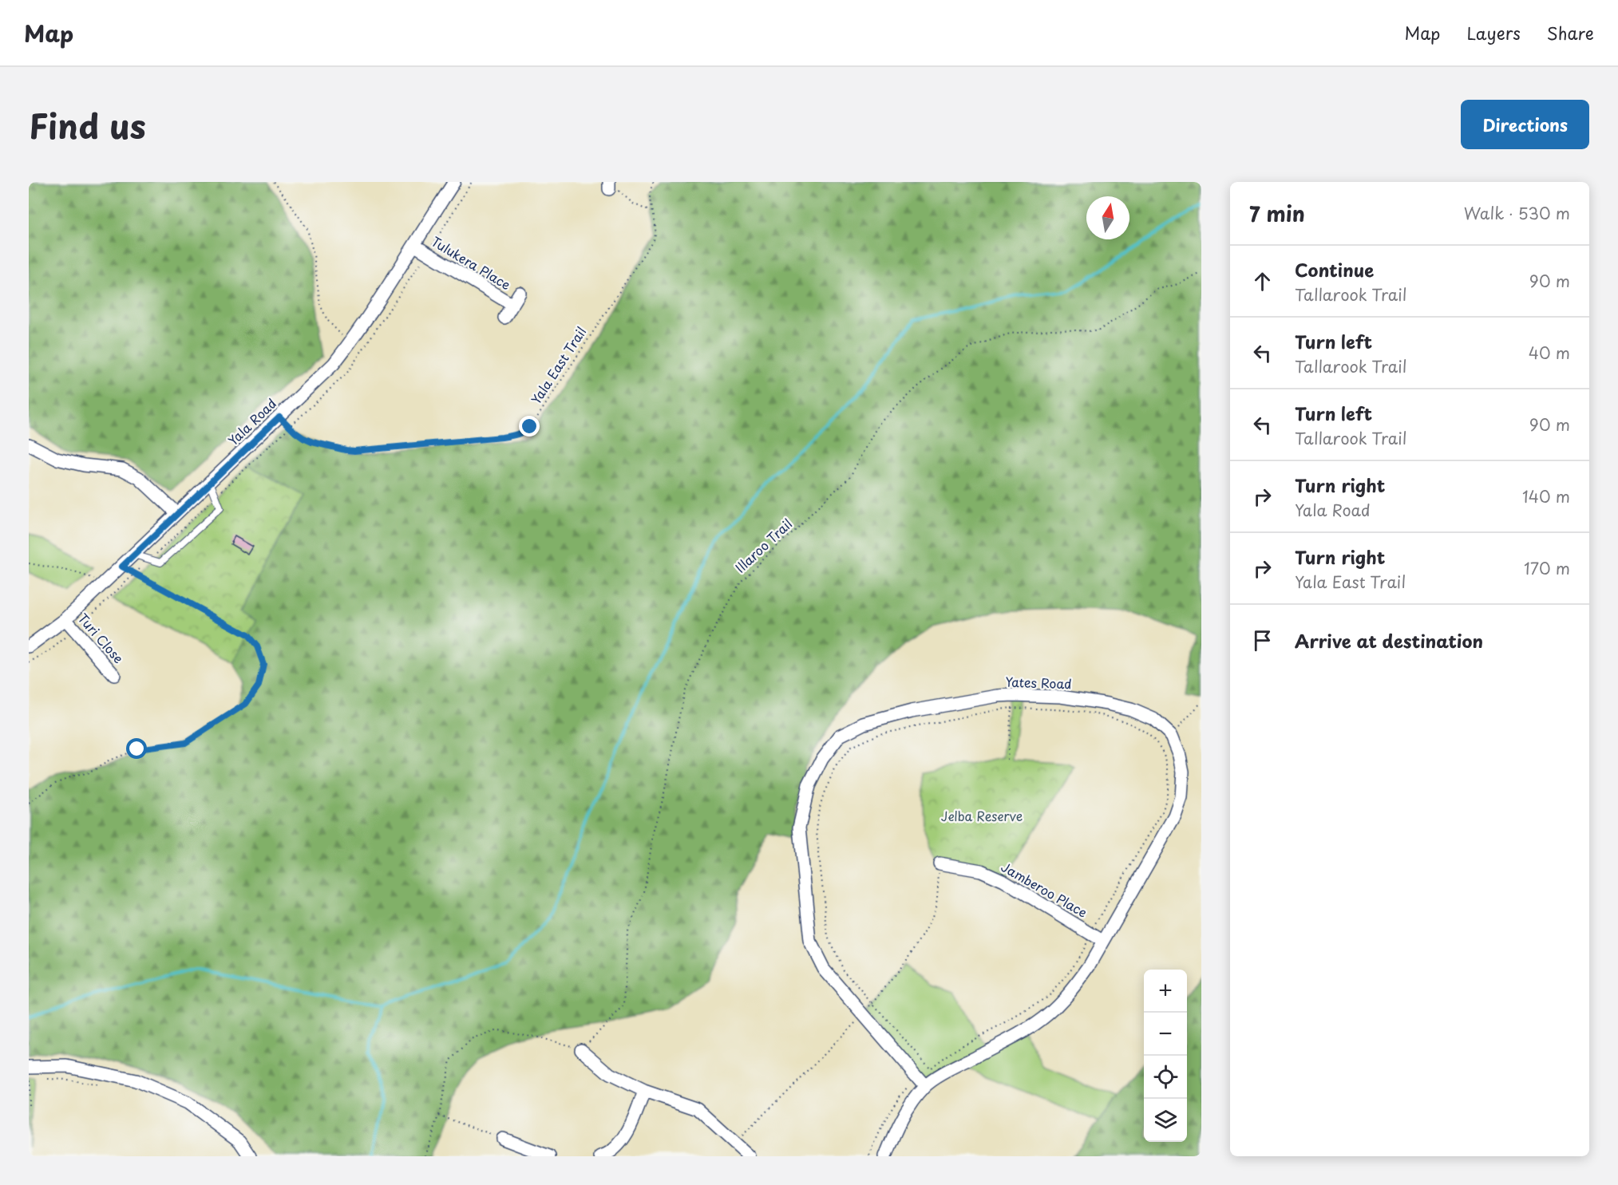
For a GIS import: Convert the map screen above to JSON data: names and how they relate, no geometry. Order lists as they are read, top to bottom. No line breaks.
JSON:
{"streets":{"street":["Tulukera Place","Yala Road","Turi Close","Yates Road","Jamberoo Place"],"path":["Yala East Trail","Illaroo Trail"]},"crossings":[["Tulukera Place","Yala Road"],["Yala East Trail","Yala Road"],["Yala Road","Turi Close"],["Yates Road","Jamberoo Place"]],"parks":["Jelba Reserve"],"north":"top","page":{"header":"Map","nav":["Map","Layers","Share"],"title":"Find us","buttons":"Directions","heading":["7 min","Walk · 530 m"],"list":[["Continue","Tallarook Trail","90 m"],["Turn left","Tallarook Trail","40 m"],["Turn left","Tallarook Trail","90 m"],["Turn right","Yala Road","140 m"],["Turn right","Yala East Trail","170 m"],"Arrive at destination"],"map_buttons":["+","−"]}}
